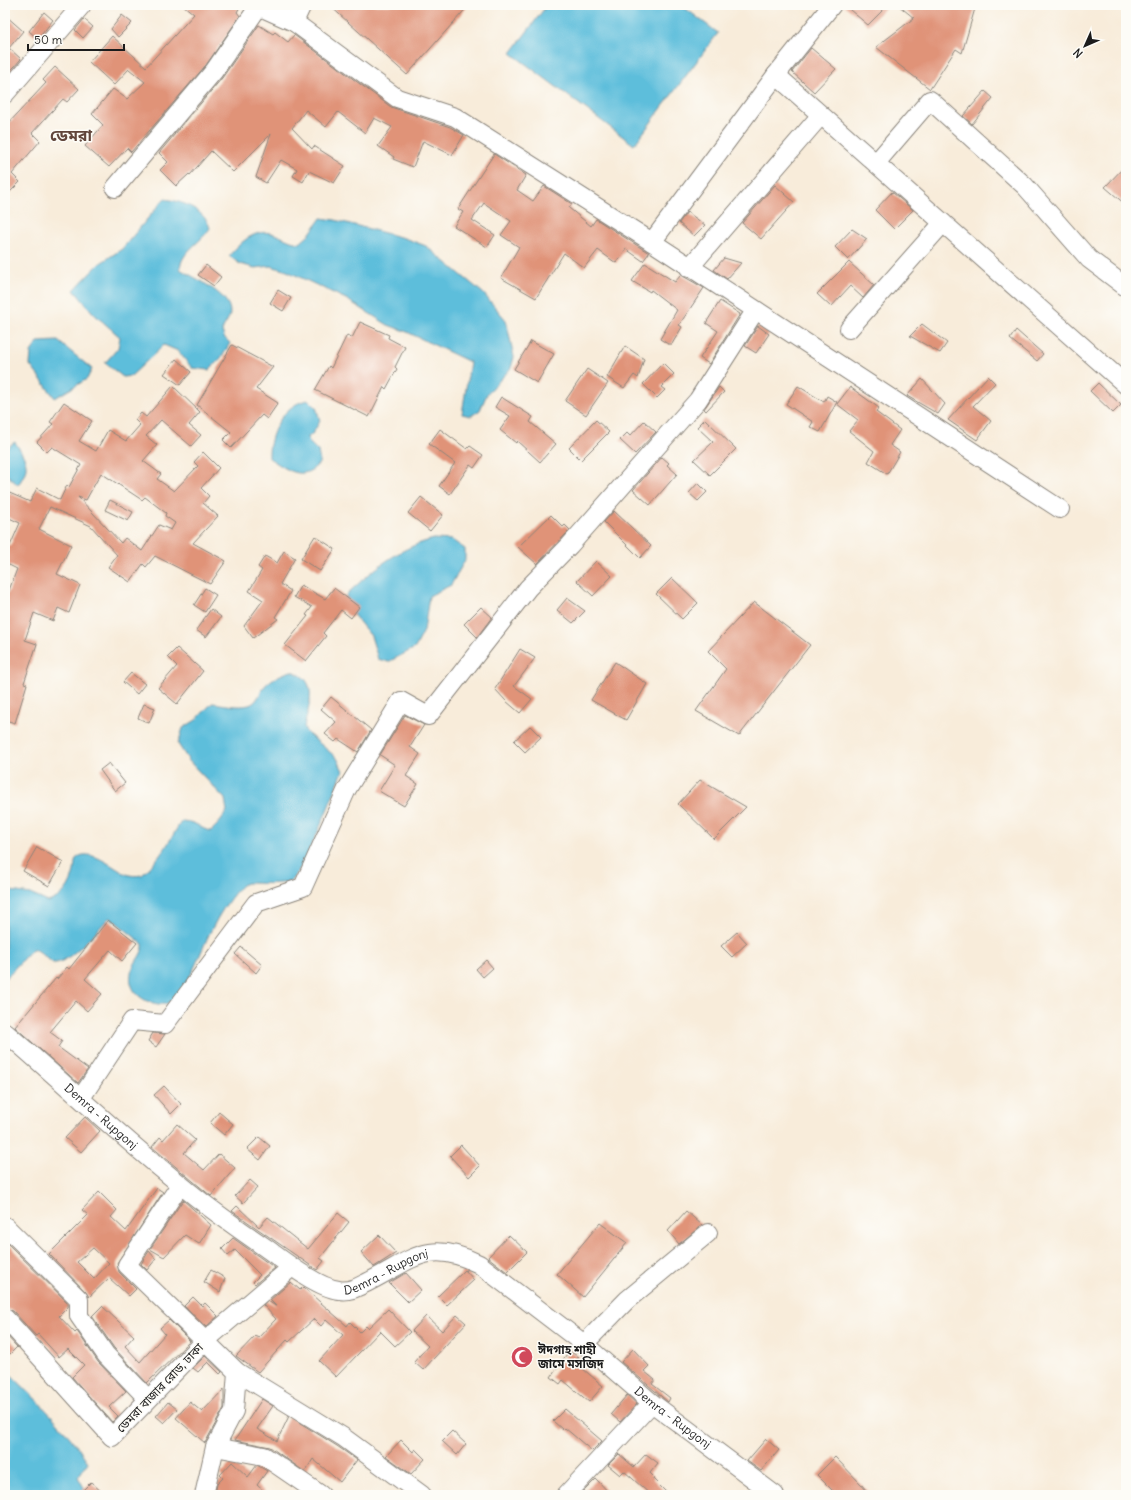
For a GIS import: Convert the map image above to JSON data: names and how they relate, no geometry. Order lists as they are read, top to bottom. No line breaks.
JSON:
{"streets":{"street":["Demra - Rupgonj","ডেমরা বাজার রোড, ঢাকা"]},"crossings":[["Demra - Rupgonj","ডেমরা বাজার রোড, ঢাকা"]],"districts":["ডেমরা"],"places":{"mosque":["ঈদগাহ শাহী জামে মসজিদ"]},"scale_bar":"50 m","north":"bottom left"}
